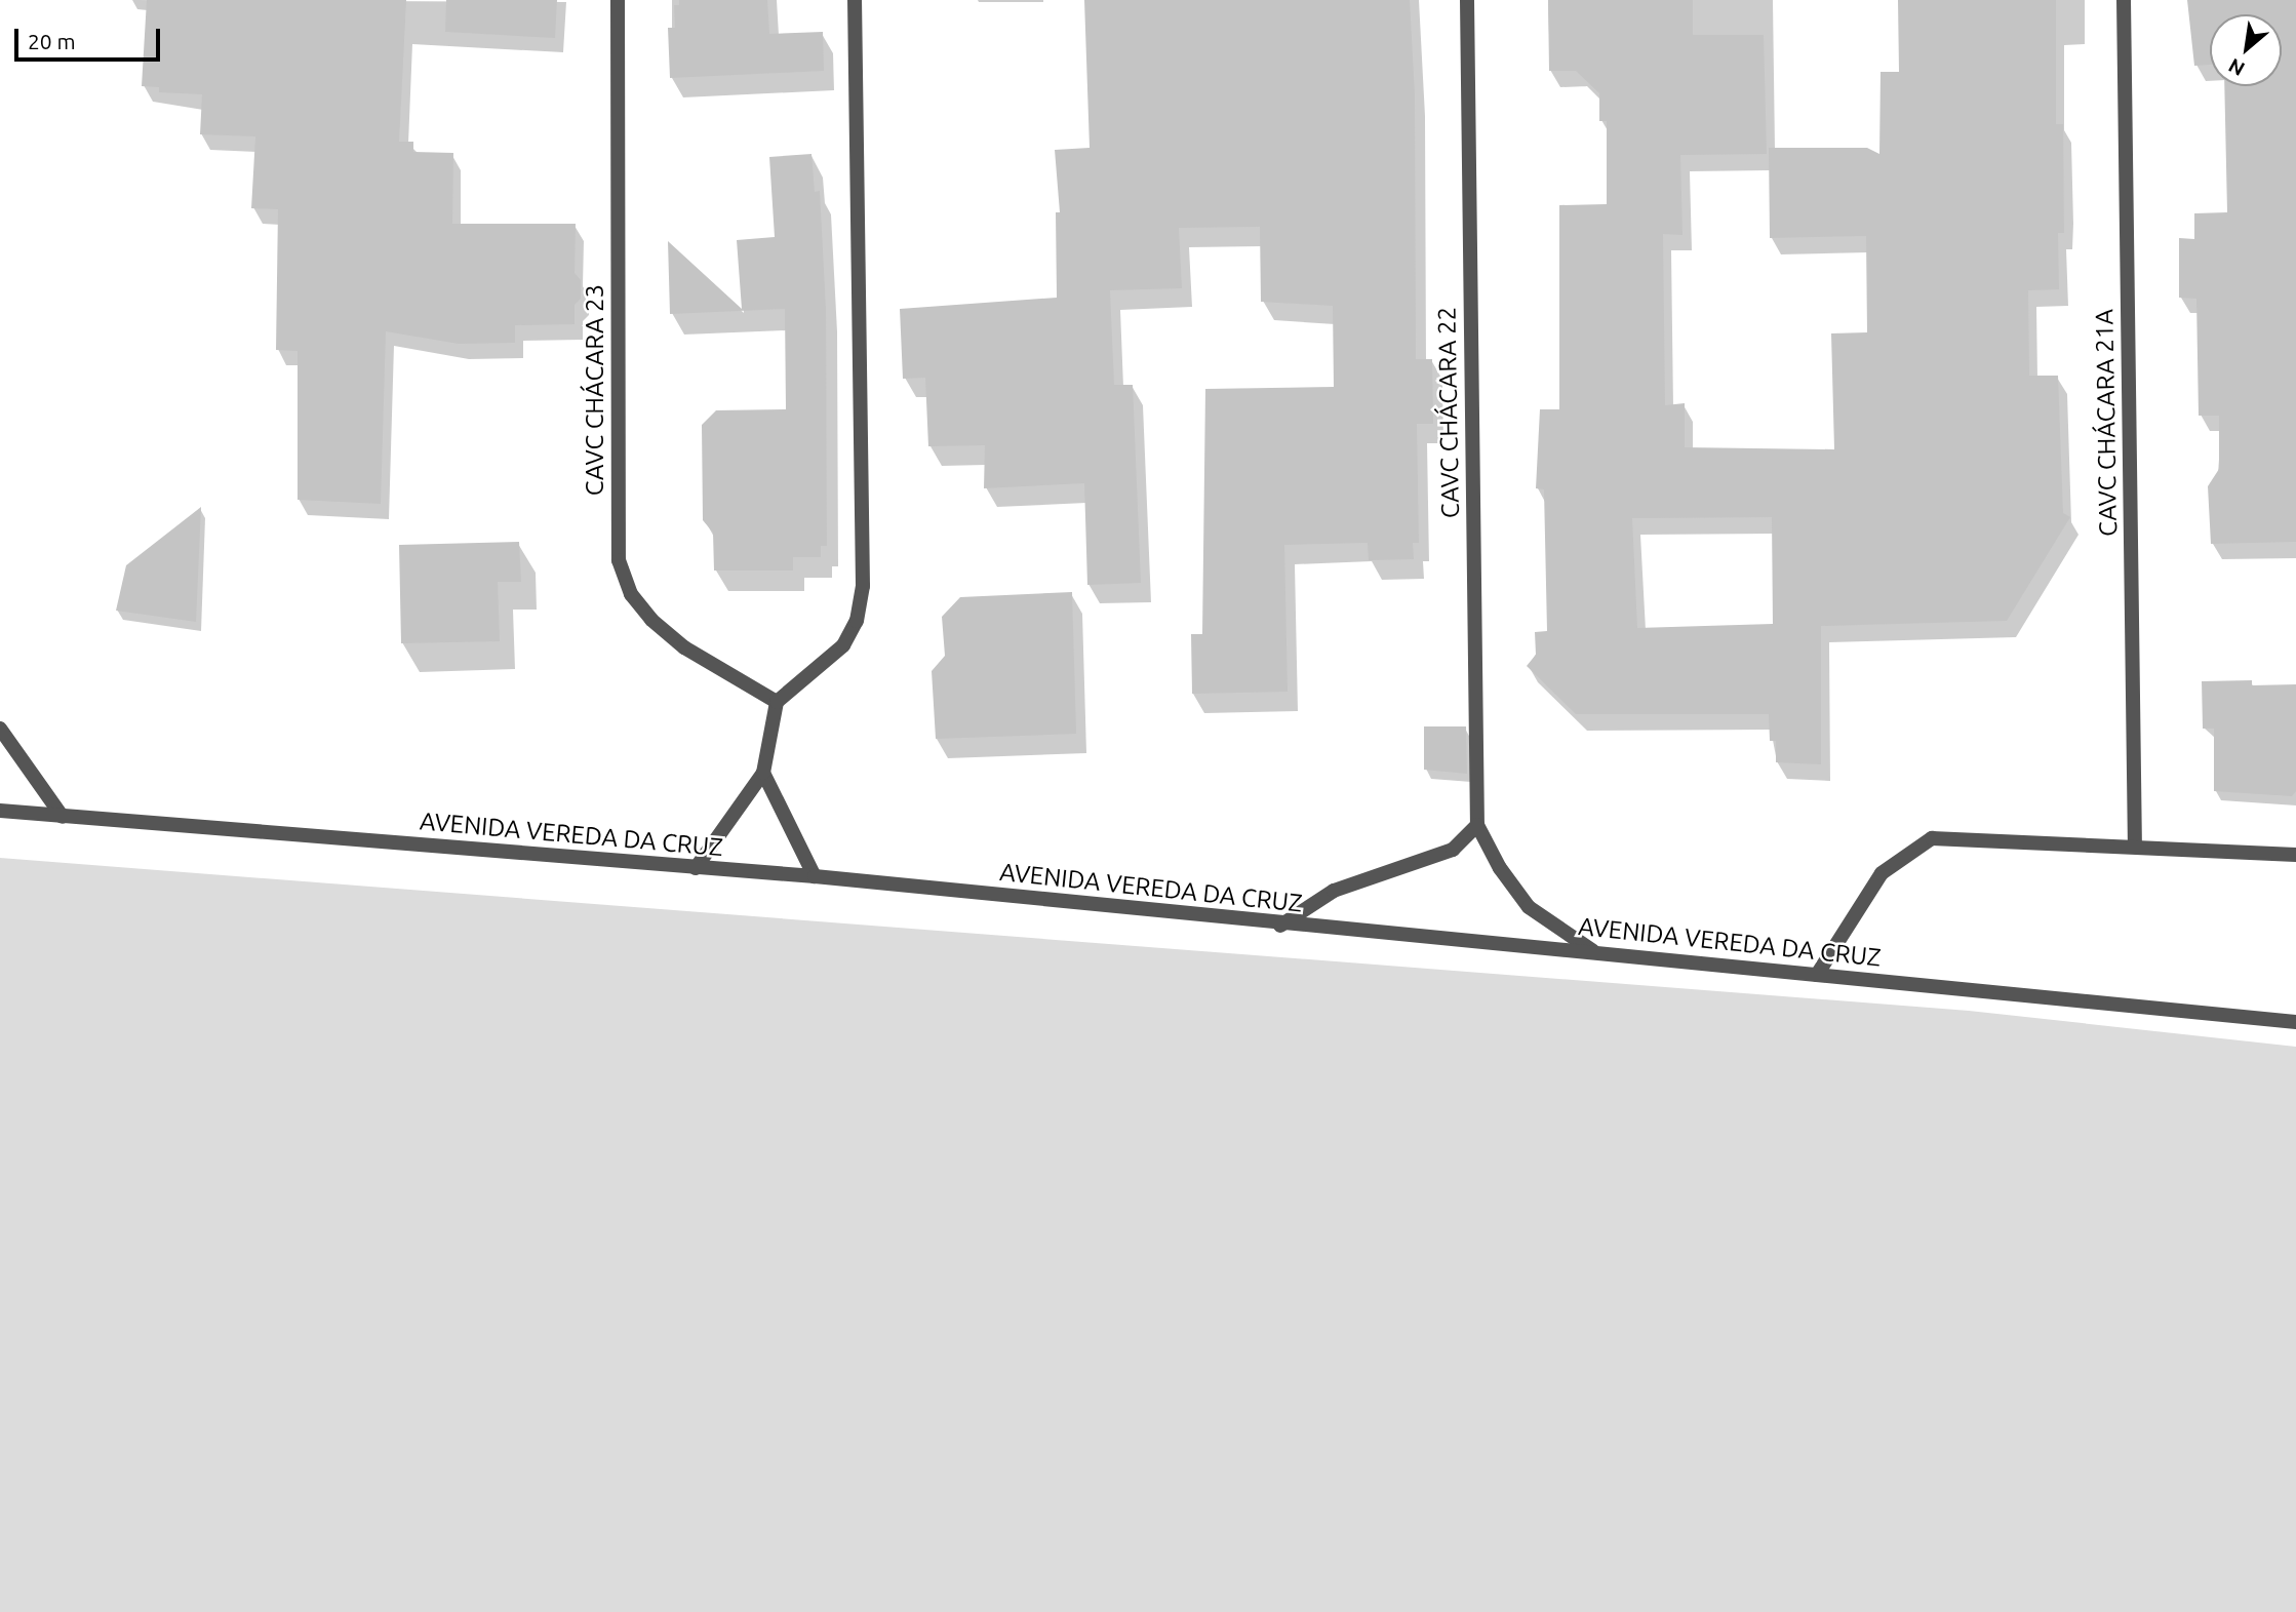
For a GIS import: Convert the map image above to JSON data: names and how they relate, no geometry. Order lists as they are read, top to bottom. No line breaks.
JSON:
{"streets":{"street":["CAVC CHÁCARA 23","CAVC CHÁCARA 22","CAVC CHÁCARA 21A","AVENIDA VEREDA DA CRUZ"]},"crossings":[["CAVC CHÁCARA 22","AVENIDA VEREDA DA CRUZ"]],"scale_bar":"20 m","north":"bottom left"}
